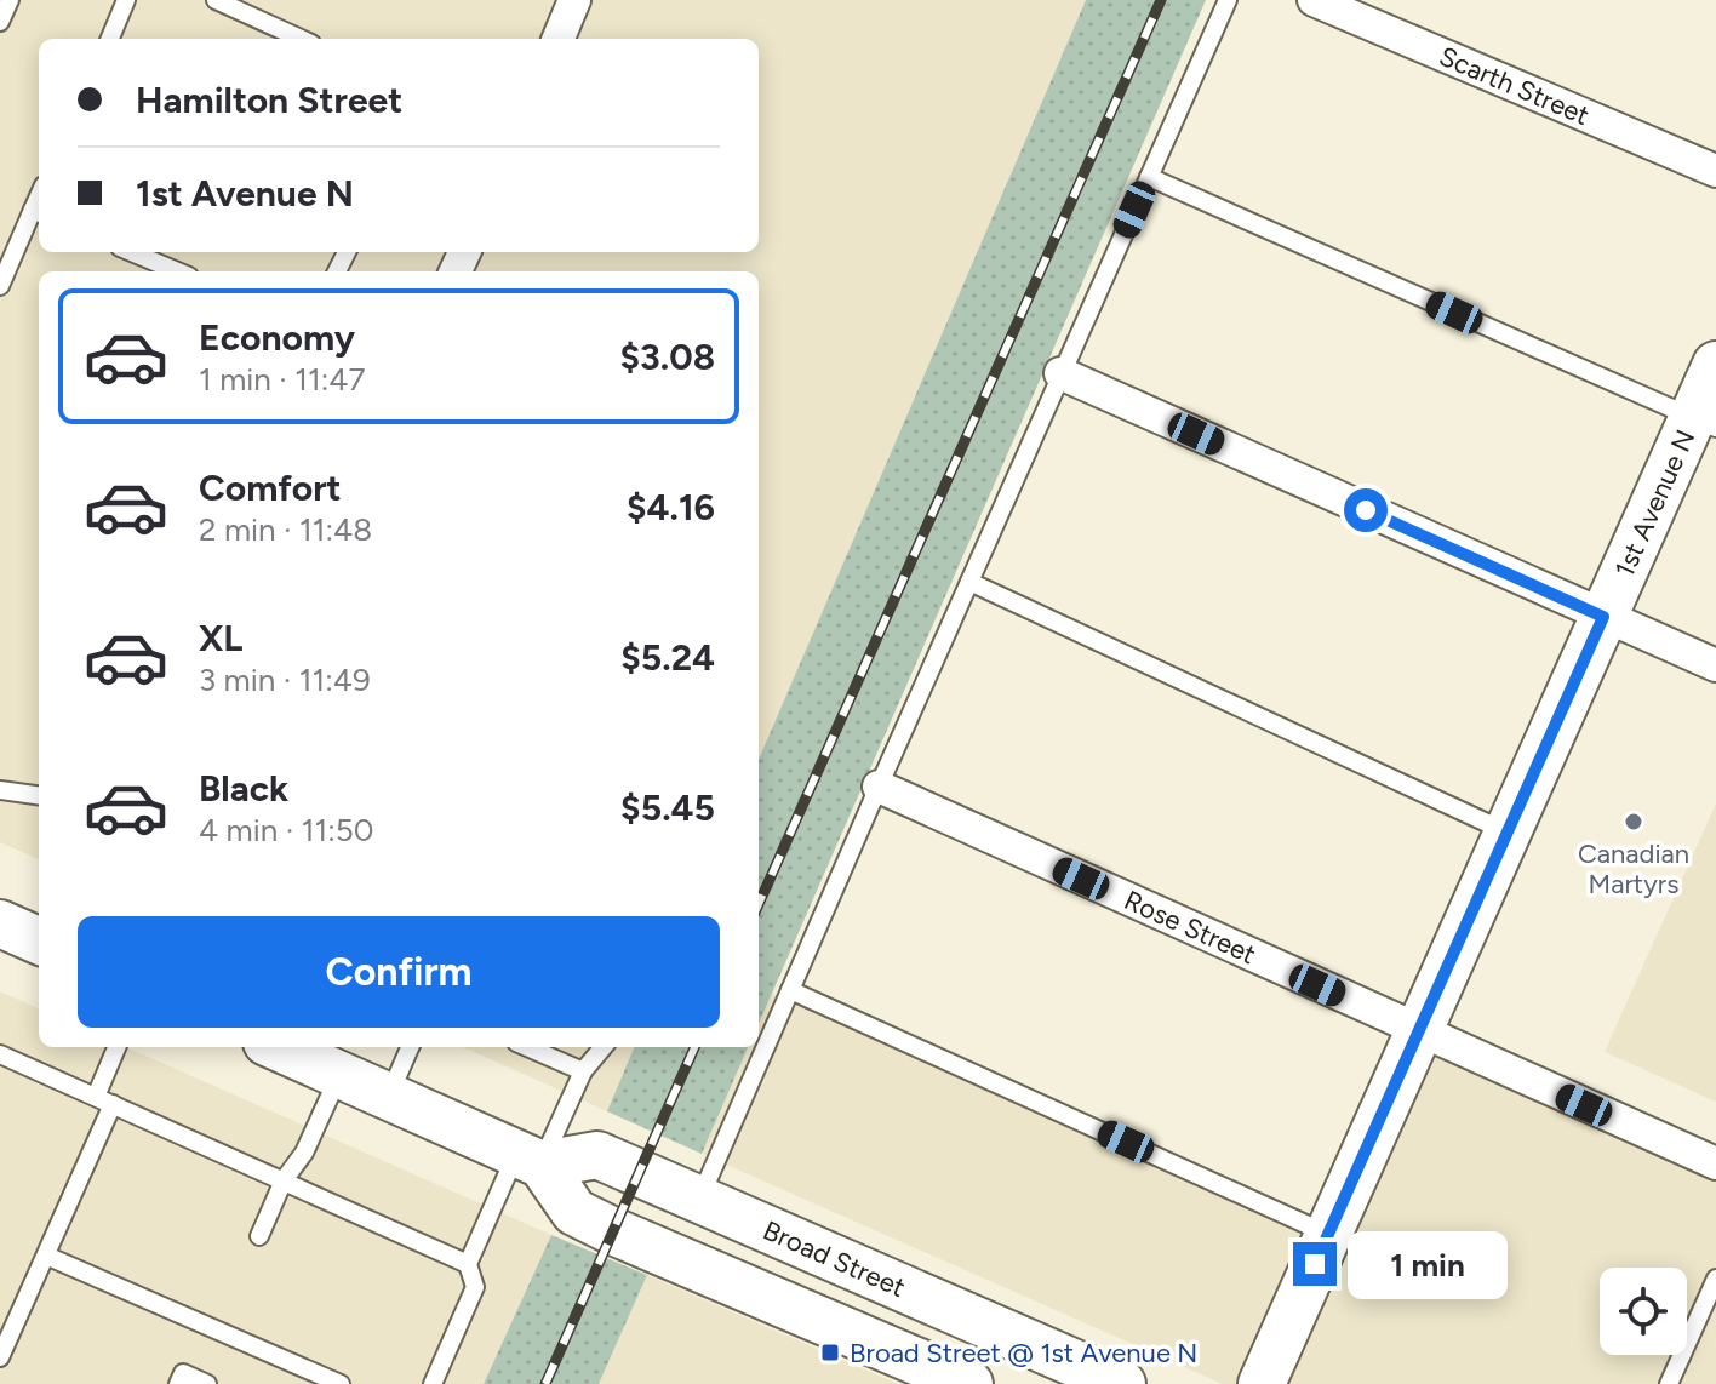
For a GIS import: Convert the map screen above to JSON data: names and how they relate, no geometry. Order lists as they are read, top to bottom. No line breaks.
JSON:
{"streets":{"main road":["1st Avenue N","Broad Street"],"street":["Scarth Street","Rose Street"]},"crossings":[["1st Avenue N","Rose Street"]],"places":{"other":["Canadian Martyrs"],"transit":["Broad Street @ 1st Avenue N"]},"page":{"banner":["Hamilton Street","1st Avenue N"],"list":[{"name":"Economy","note":"1 min · 11:47","value":"$3.08"},{"name":"Comfort","note":"2 min · 11:48","value":"$4.16"},{"name":"XL","note":"3 min · 11:49","value":"$5.24"},{"name":"Black","note":"4 min · 11:50","value":"$5.45"}],"buttons":"Confirm","bubble":"1 min"}}
